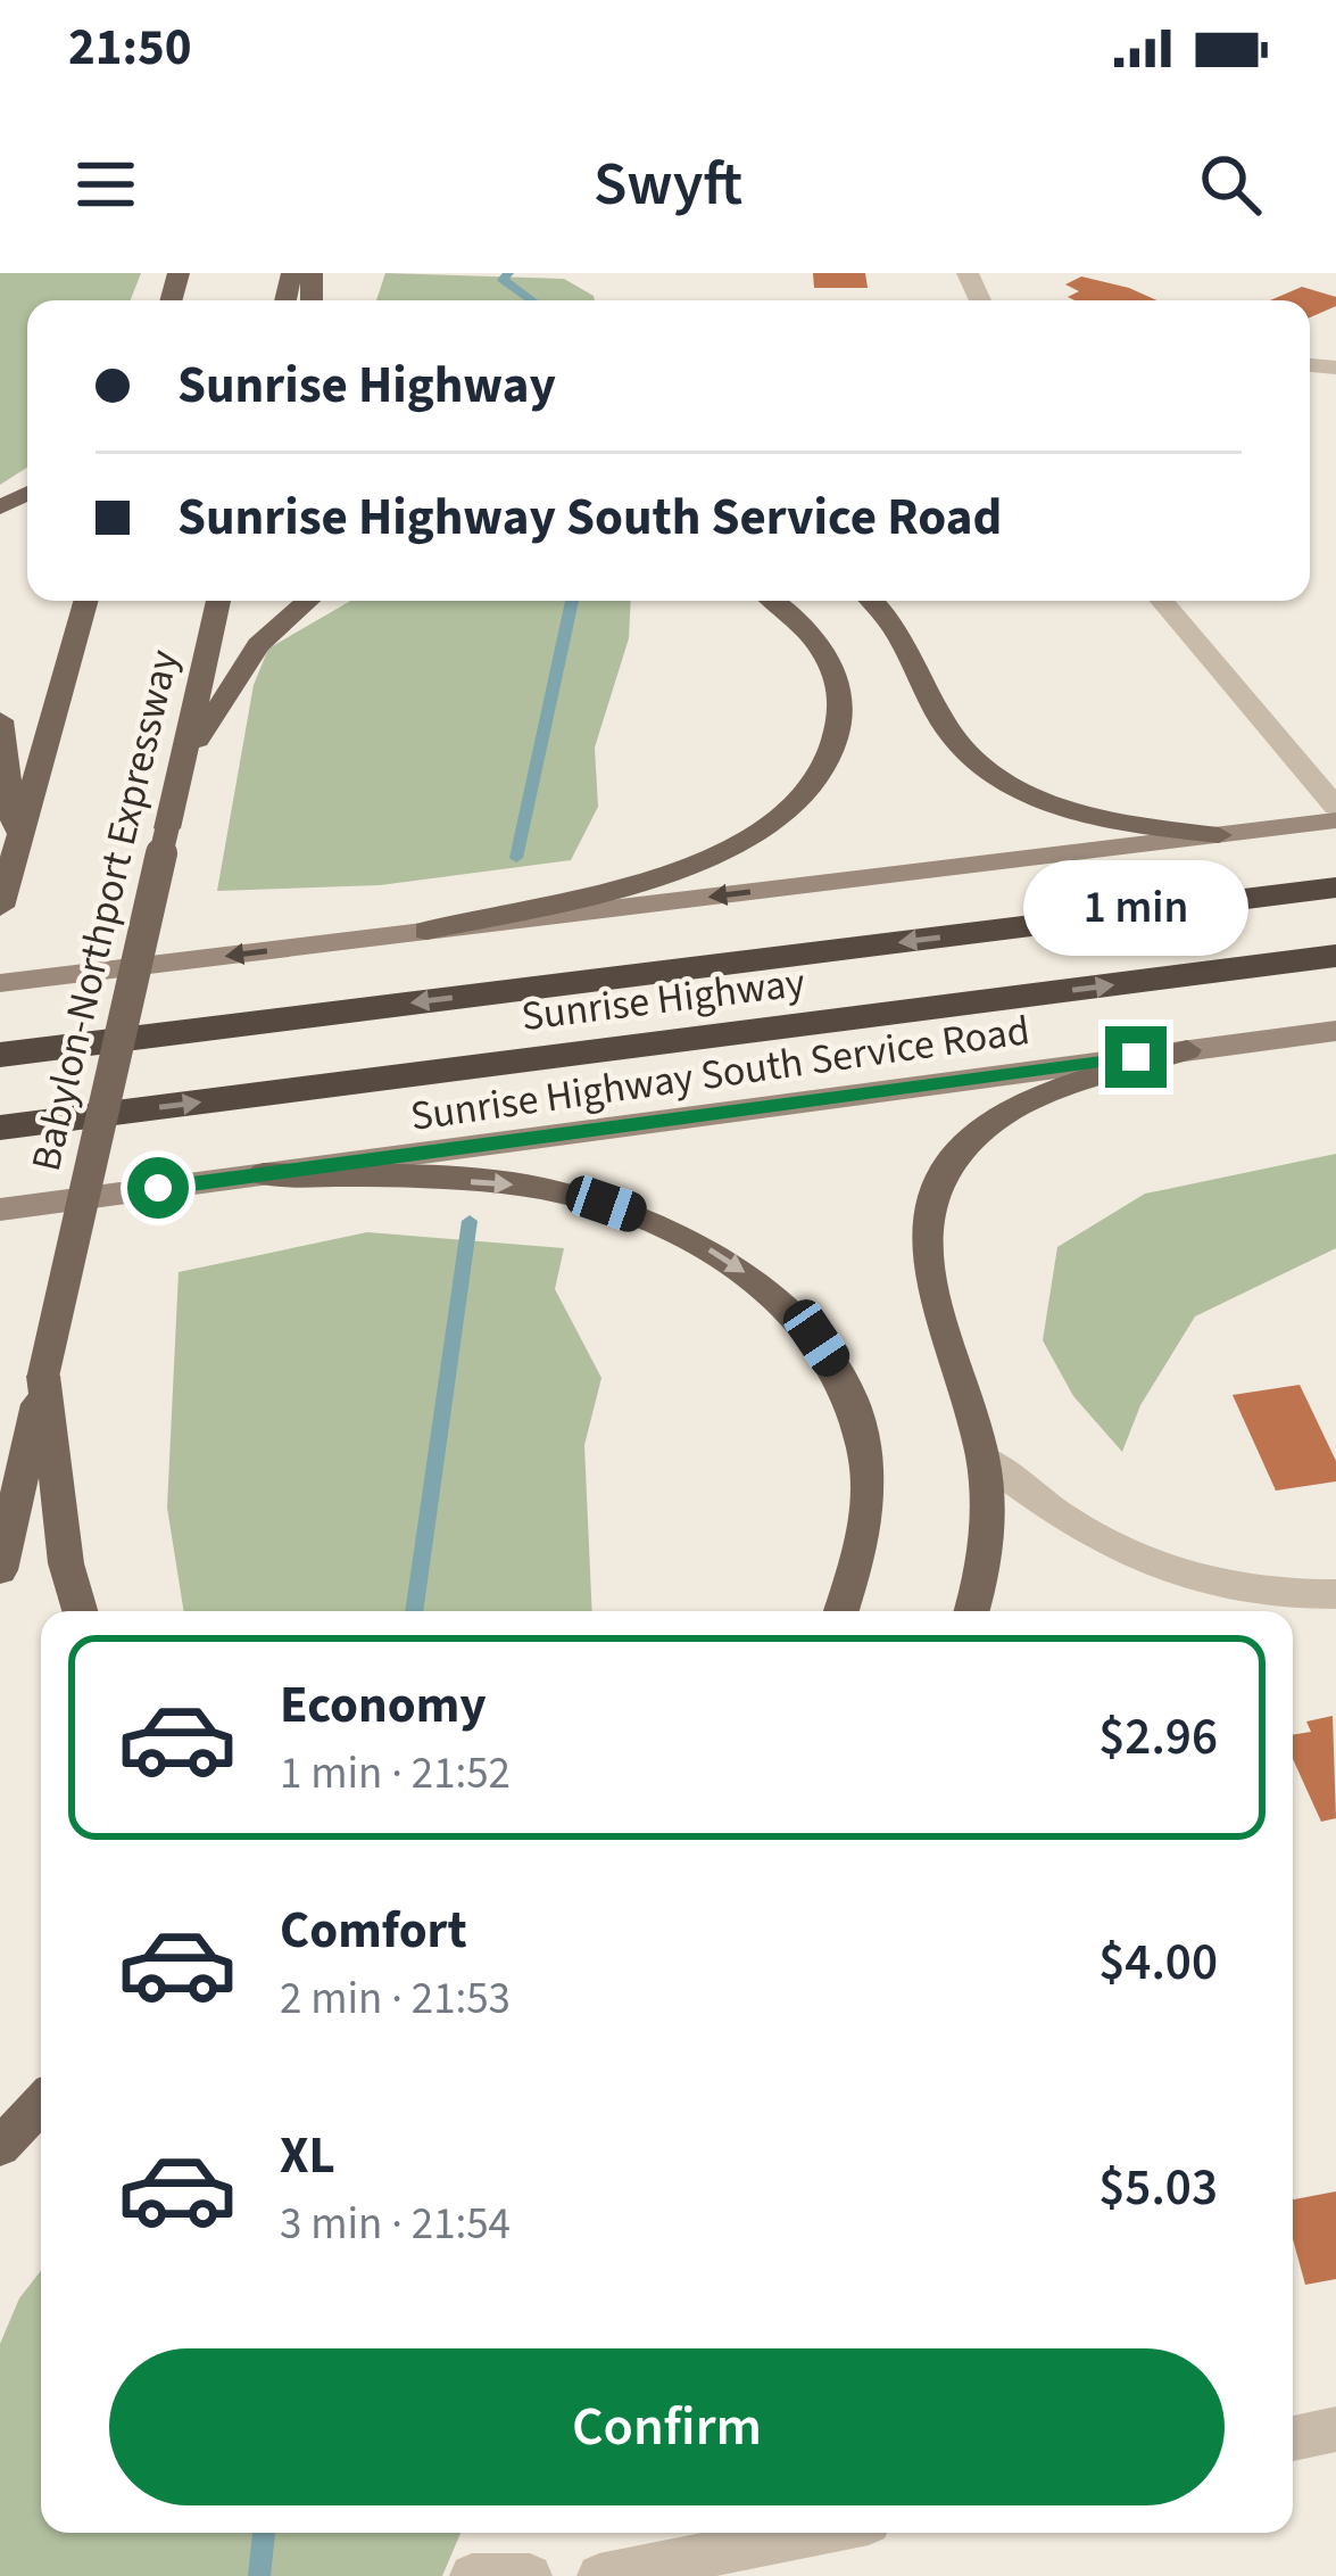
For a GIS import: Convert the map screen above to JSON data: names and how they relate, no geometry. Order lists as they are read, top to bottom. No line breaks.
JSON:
{"streets":{"highway":["Sunrise Highway"],"main road":["Babylon-Northport Expressway","Sunrise Highway South Service Road"]},"page":{"status":"21:50","header":"Swyft","banner":["Sunrise Highway","Sunrise Highway South Service Road"],"bubble":"1 min","list":[{"name":"Economy","note":"1 min · 21:52","value":"$2.96"},{"name":"Comfort","note":"2 min · 21:53","value":"$4.00"},{"name":"XL","note":"3 min · 21:54","value":"$5.03"}],"buttons":"Confirm"}}
